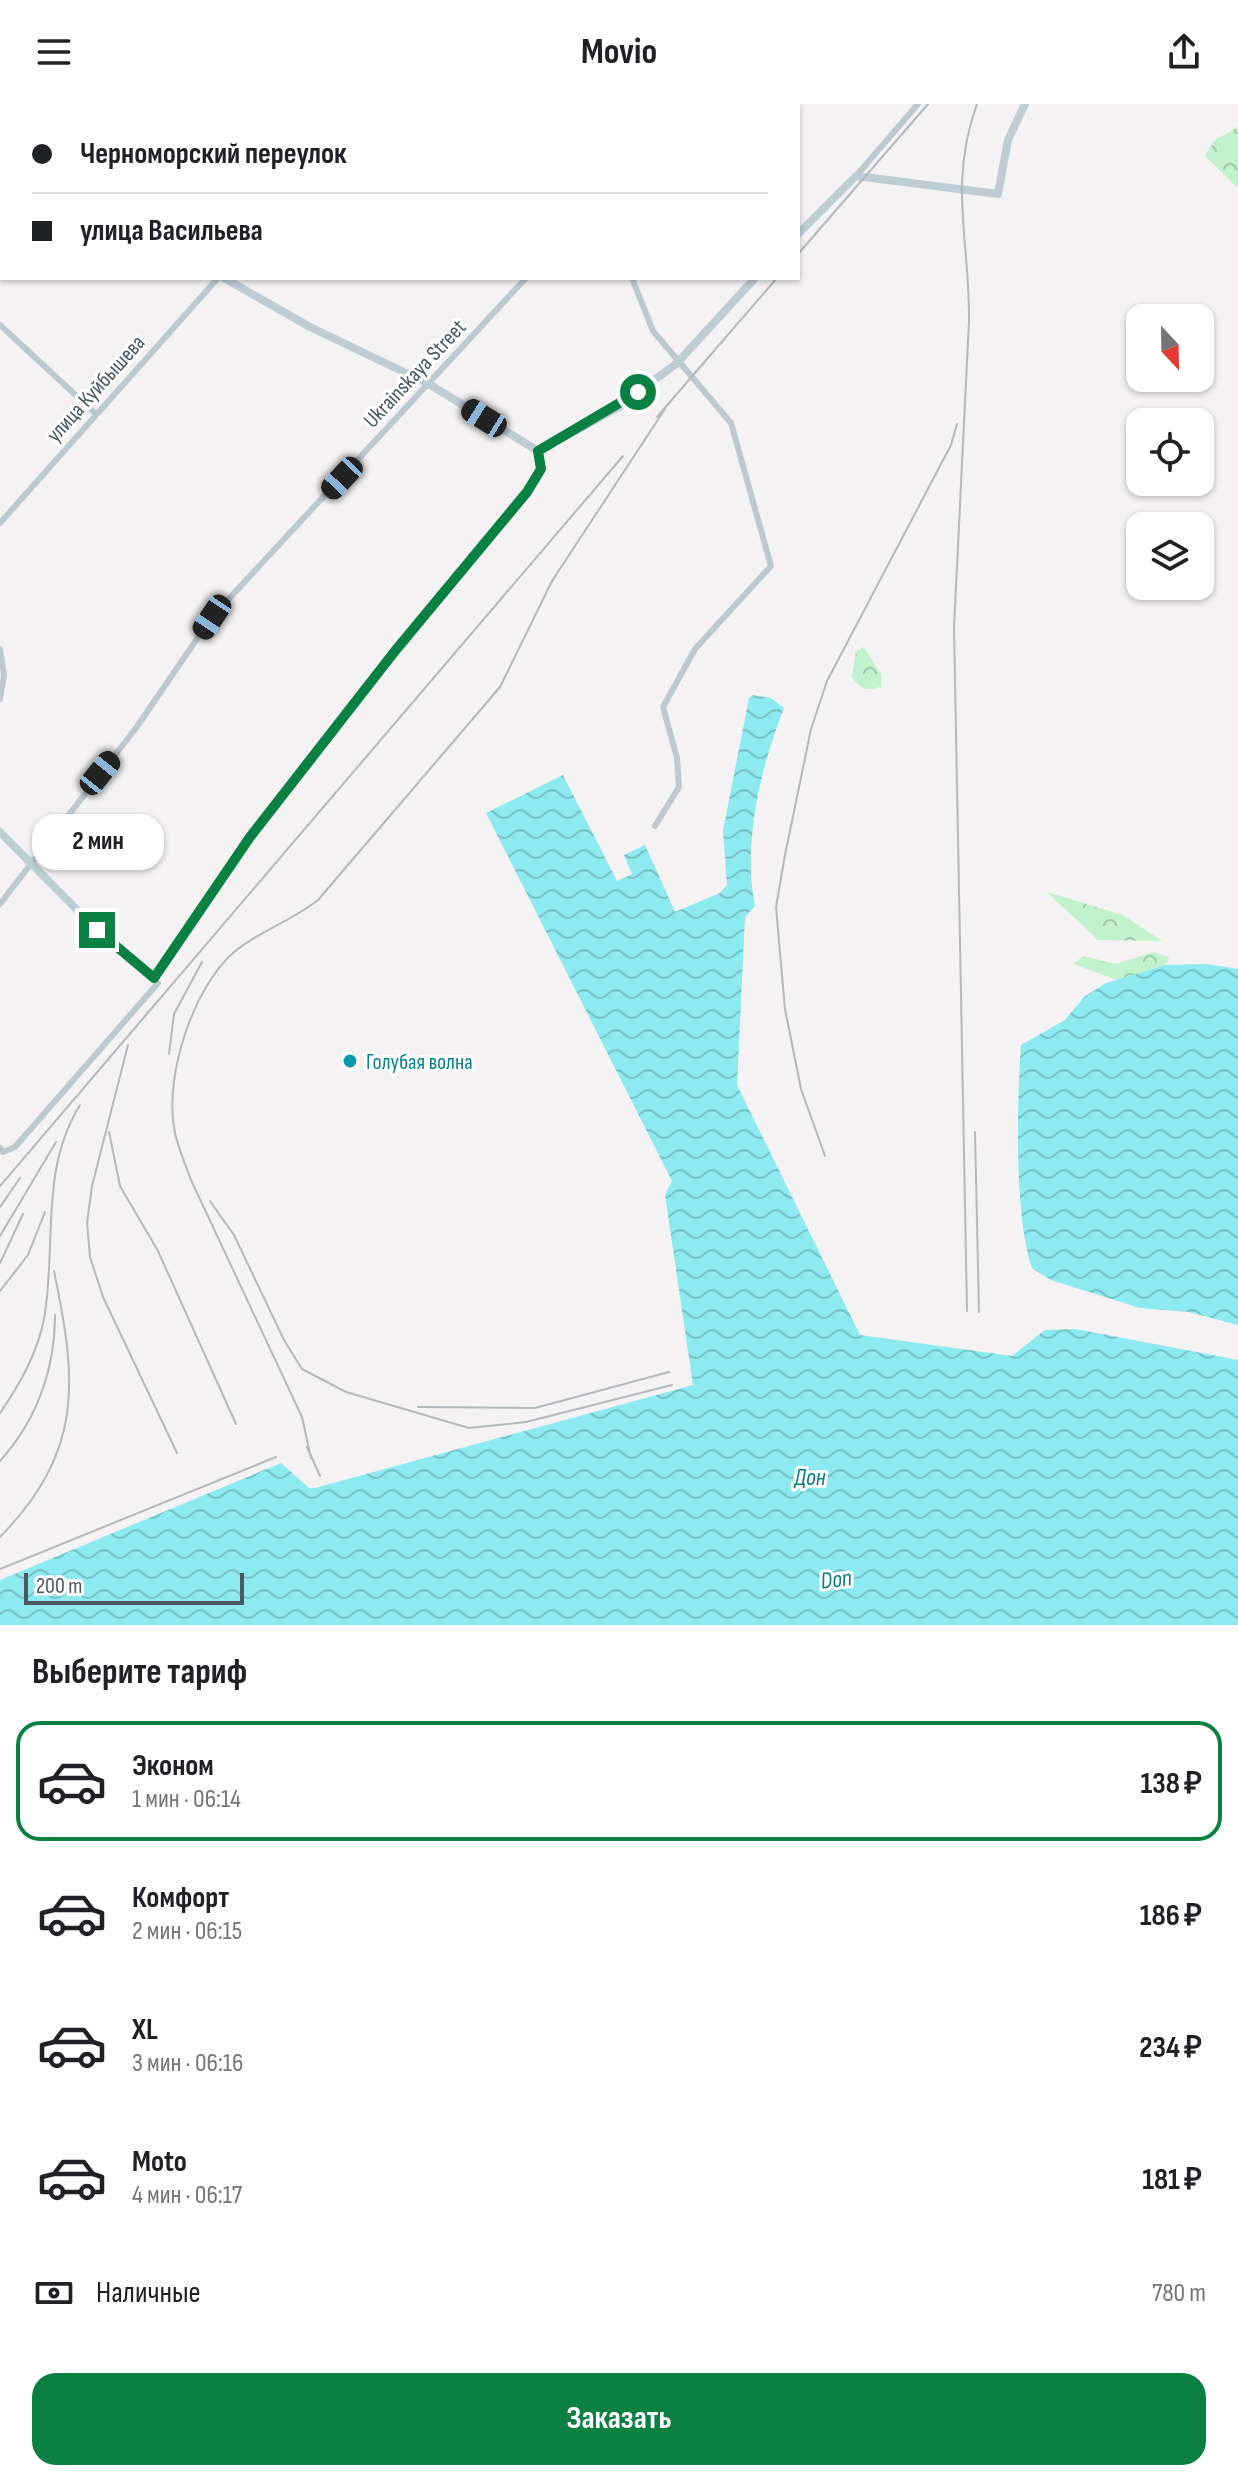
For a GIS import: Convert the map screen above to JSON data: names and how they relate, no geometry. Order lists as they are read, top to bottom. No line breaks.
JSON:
{"streets":{"street":["Ukrainskaya Street","улица Куйбышева"]},"water":["Дон","Don"],"places":["Голубая волна"],"scale_bar":"200 m","north":"bottom","page":{"header":"Movio","banner":["Черноморский переулок","улица Васильева"],"bubble":"2 мин","scale":"200 m","heading":"Выберите тариф","list":[{"name":"Эконом","note":"1 мин · 06:14","value":"138 ₽"},{"name":"Комфорт","note":"2 мин · 06:15","value":"186 ₽"},{"name":"XL","note":"3 мин · 06:16","value":"234 ₽"},{"name":"Moto","note":"4 мин · 06:17","value":"181 ₽"}],"pay":["Наличные","780 m"],"buttons":"Заказать"}}
